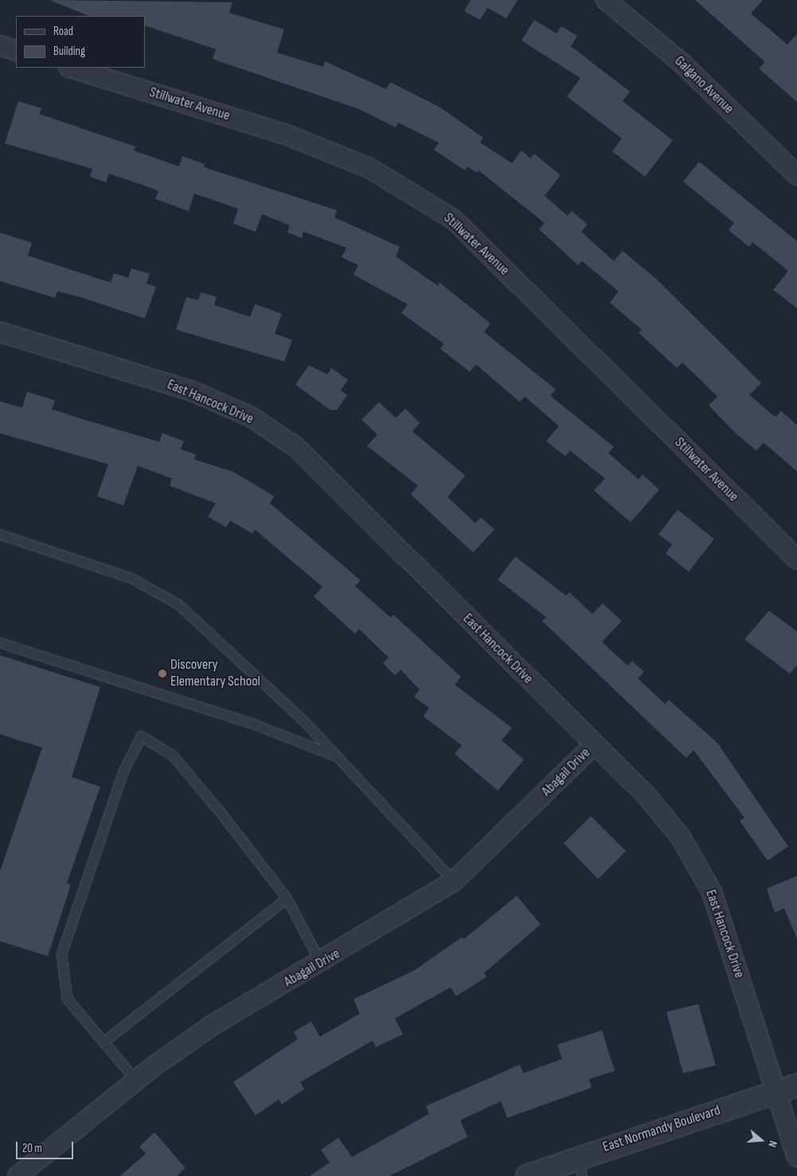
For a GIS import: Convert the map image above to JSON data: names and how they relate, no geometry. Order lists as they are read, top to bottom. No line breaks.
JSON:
{"streets":{"street":["Galgano Avenue","Stillwater Avenue","East Hancock Drive","Abagail Drive","East Normandy Boulevard"]},"crossings":[["East Hancock Drive","Abagail Drive"],["East Hancock Drive","East Normandy Boulevard"]],"places":["Discovery Elementary School"],"legend":["Road","Building"],"scale_bar":"20 m","north":"right"}
